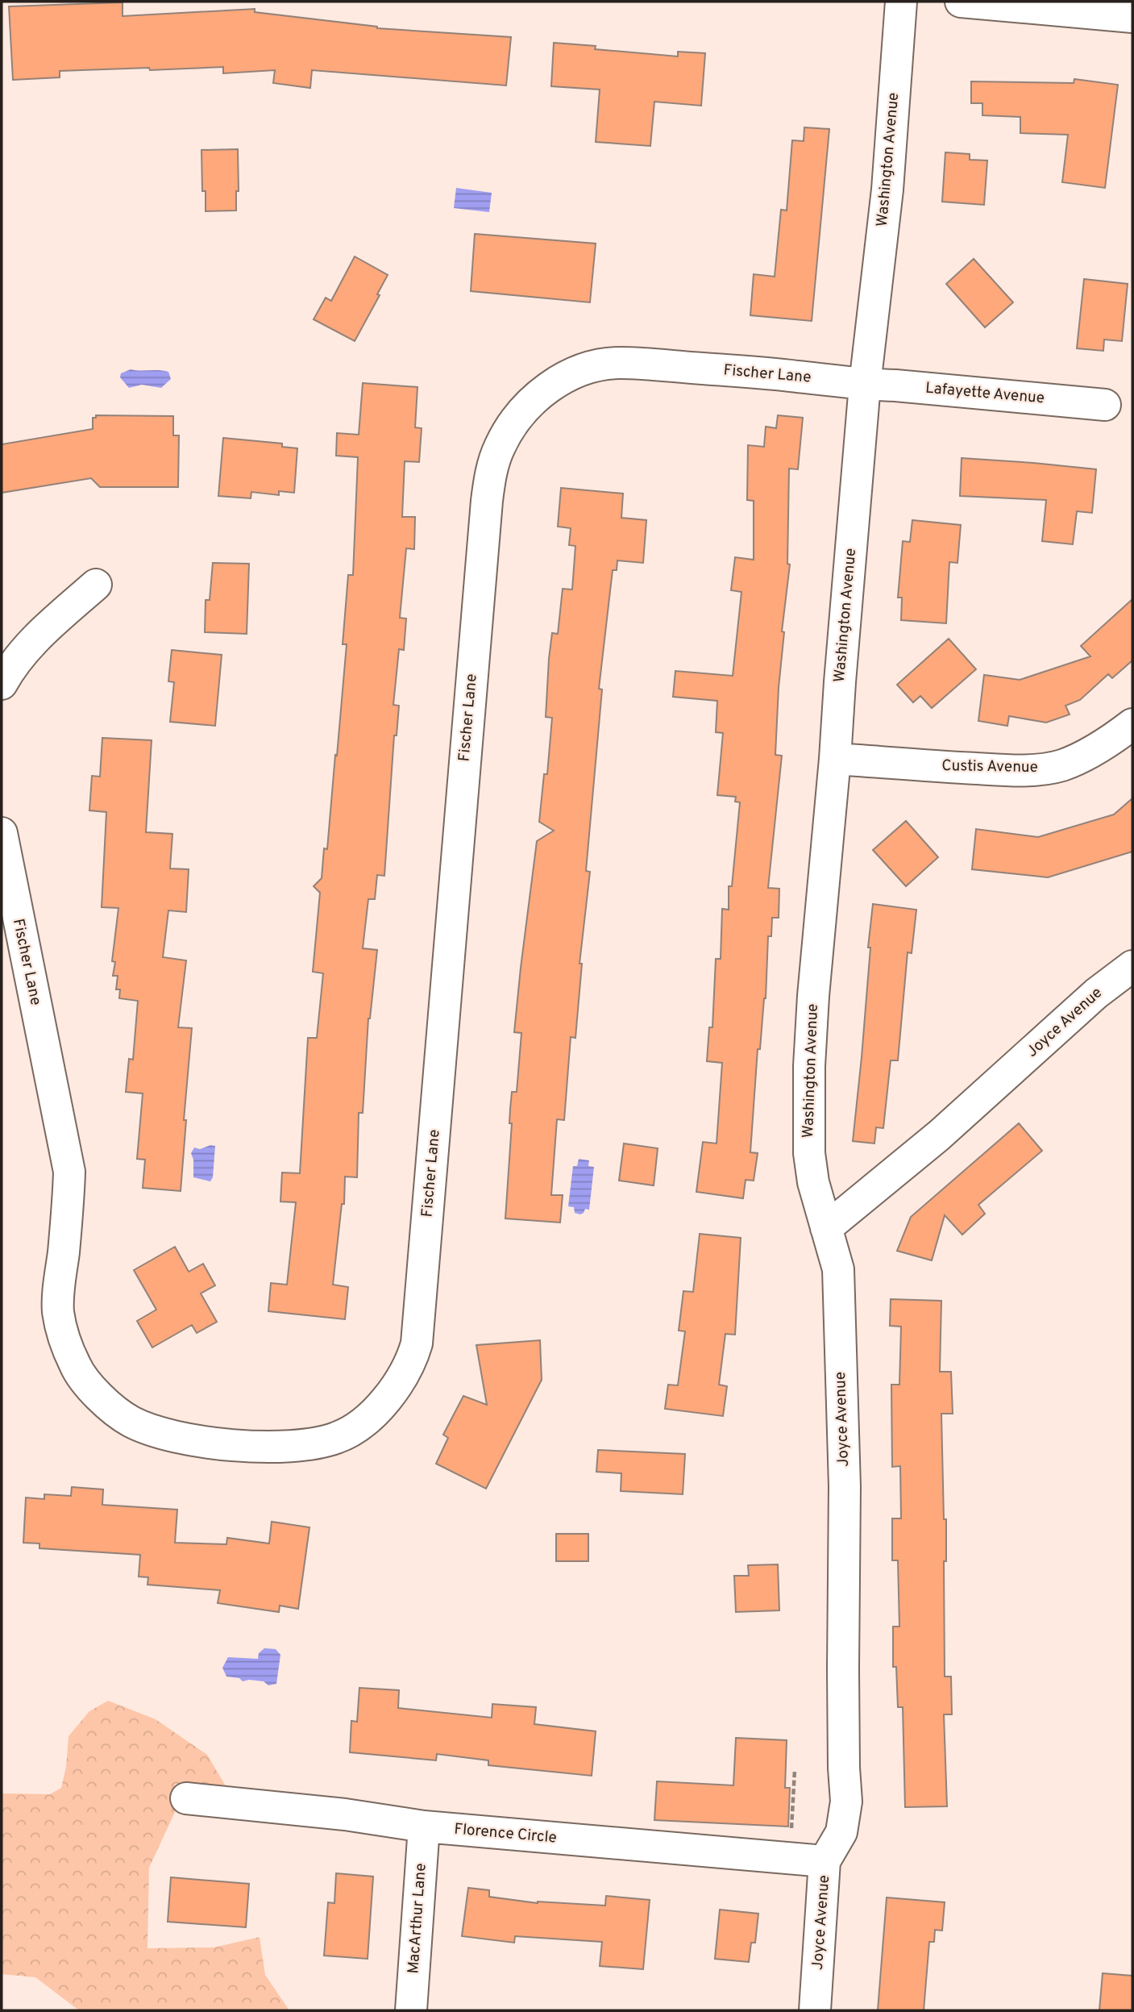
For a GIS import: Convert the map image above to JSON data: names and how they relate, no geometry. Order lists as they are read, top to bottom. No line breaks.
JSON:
{"streets":{"street":["Washington Avenue","Fischer Lane","Lafayette Avenue","Custis Avenue","Joyce Avenue","Florence Circle","MacArthur Lane"]},"crossings":[["Washington Avenue","Fischer Lane"],["Washington Avenue","Lafayette Avenue"],["Washington Avenue","Custis Avenue"],["Washington Avenue","Joyce Avenue"],["Fischer Lane","Lafayette Avenue"],["Joyce Avenue","Florence Circle"],["Florence Circle","MacArthur Lane"]]}
